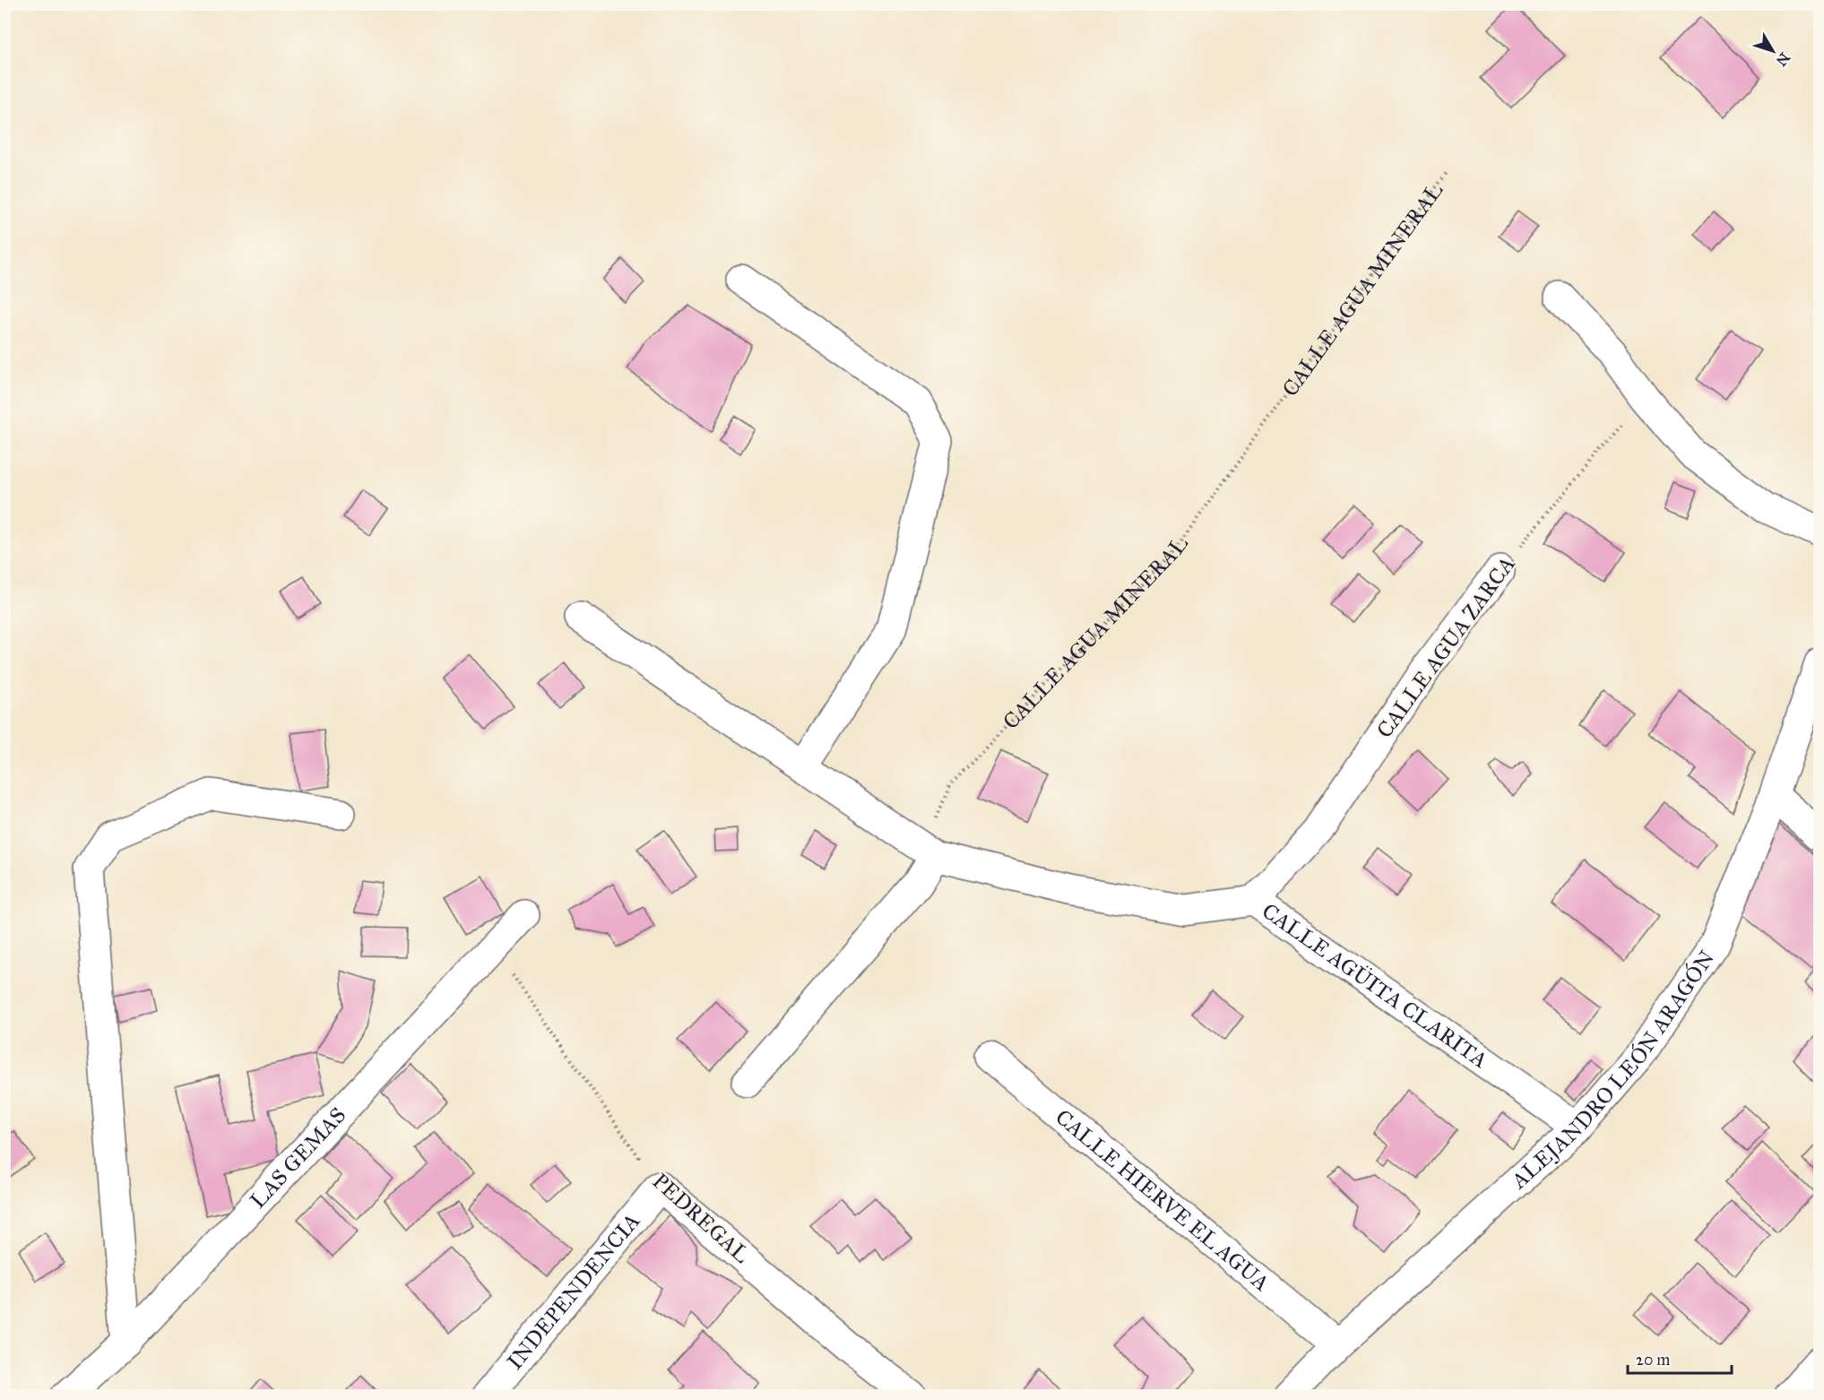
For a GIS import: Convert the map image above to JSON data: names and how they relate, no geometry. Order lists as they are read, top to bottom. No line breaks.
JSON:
{"streets":{"street":["CALLE AGUA ZARCA","CALLE AGÜITA CLARITA","ALEJANDRO LEÓN ARAGÓN","LAS GEMAS","CALLE HIERVE EL AGUA","PEDREGAL","INDEPENDENCIA"],"path":["CALLE AGUA MINERAL"]},"crossings":[["CALLE AGUA MINERAL","CALLE AGÜITA CLARITA"],["CALLE AGUA ZARCA","CALLE AGÜITA CLARITA"],["CALLE AGÜITA CLARITA","ALEJANDRO LEÓN ARAGÓN"],["ALEJANDRO LEÓN ARAGÓN","CALLE HIERVE EL AGUA"],["LAS GEMAS","PEDREGAL"],["PEDREGAL","INDEPENDENCIA"]],"scale_bar":"20 m","north":"bottom right"}
